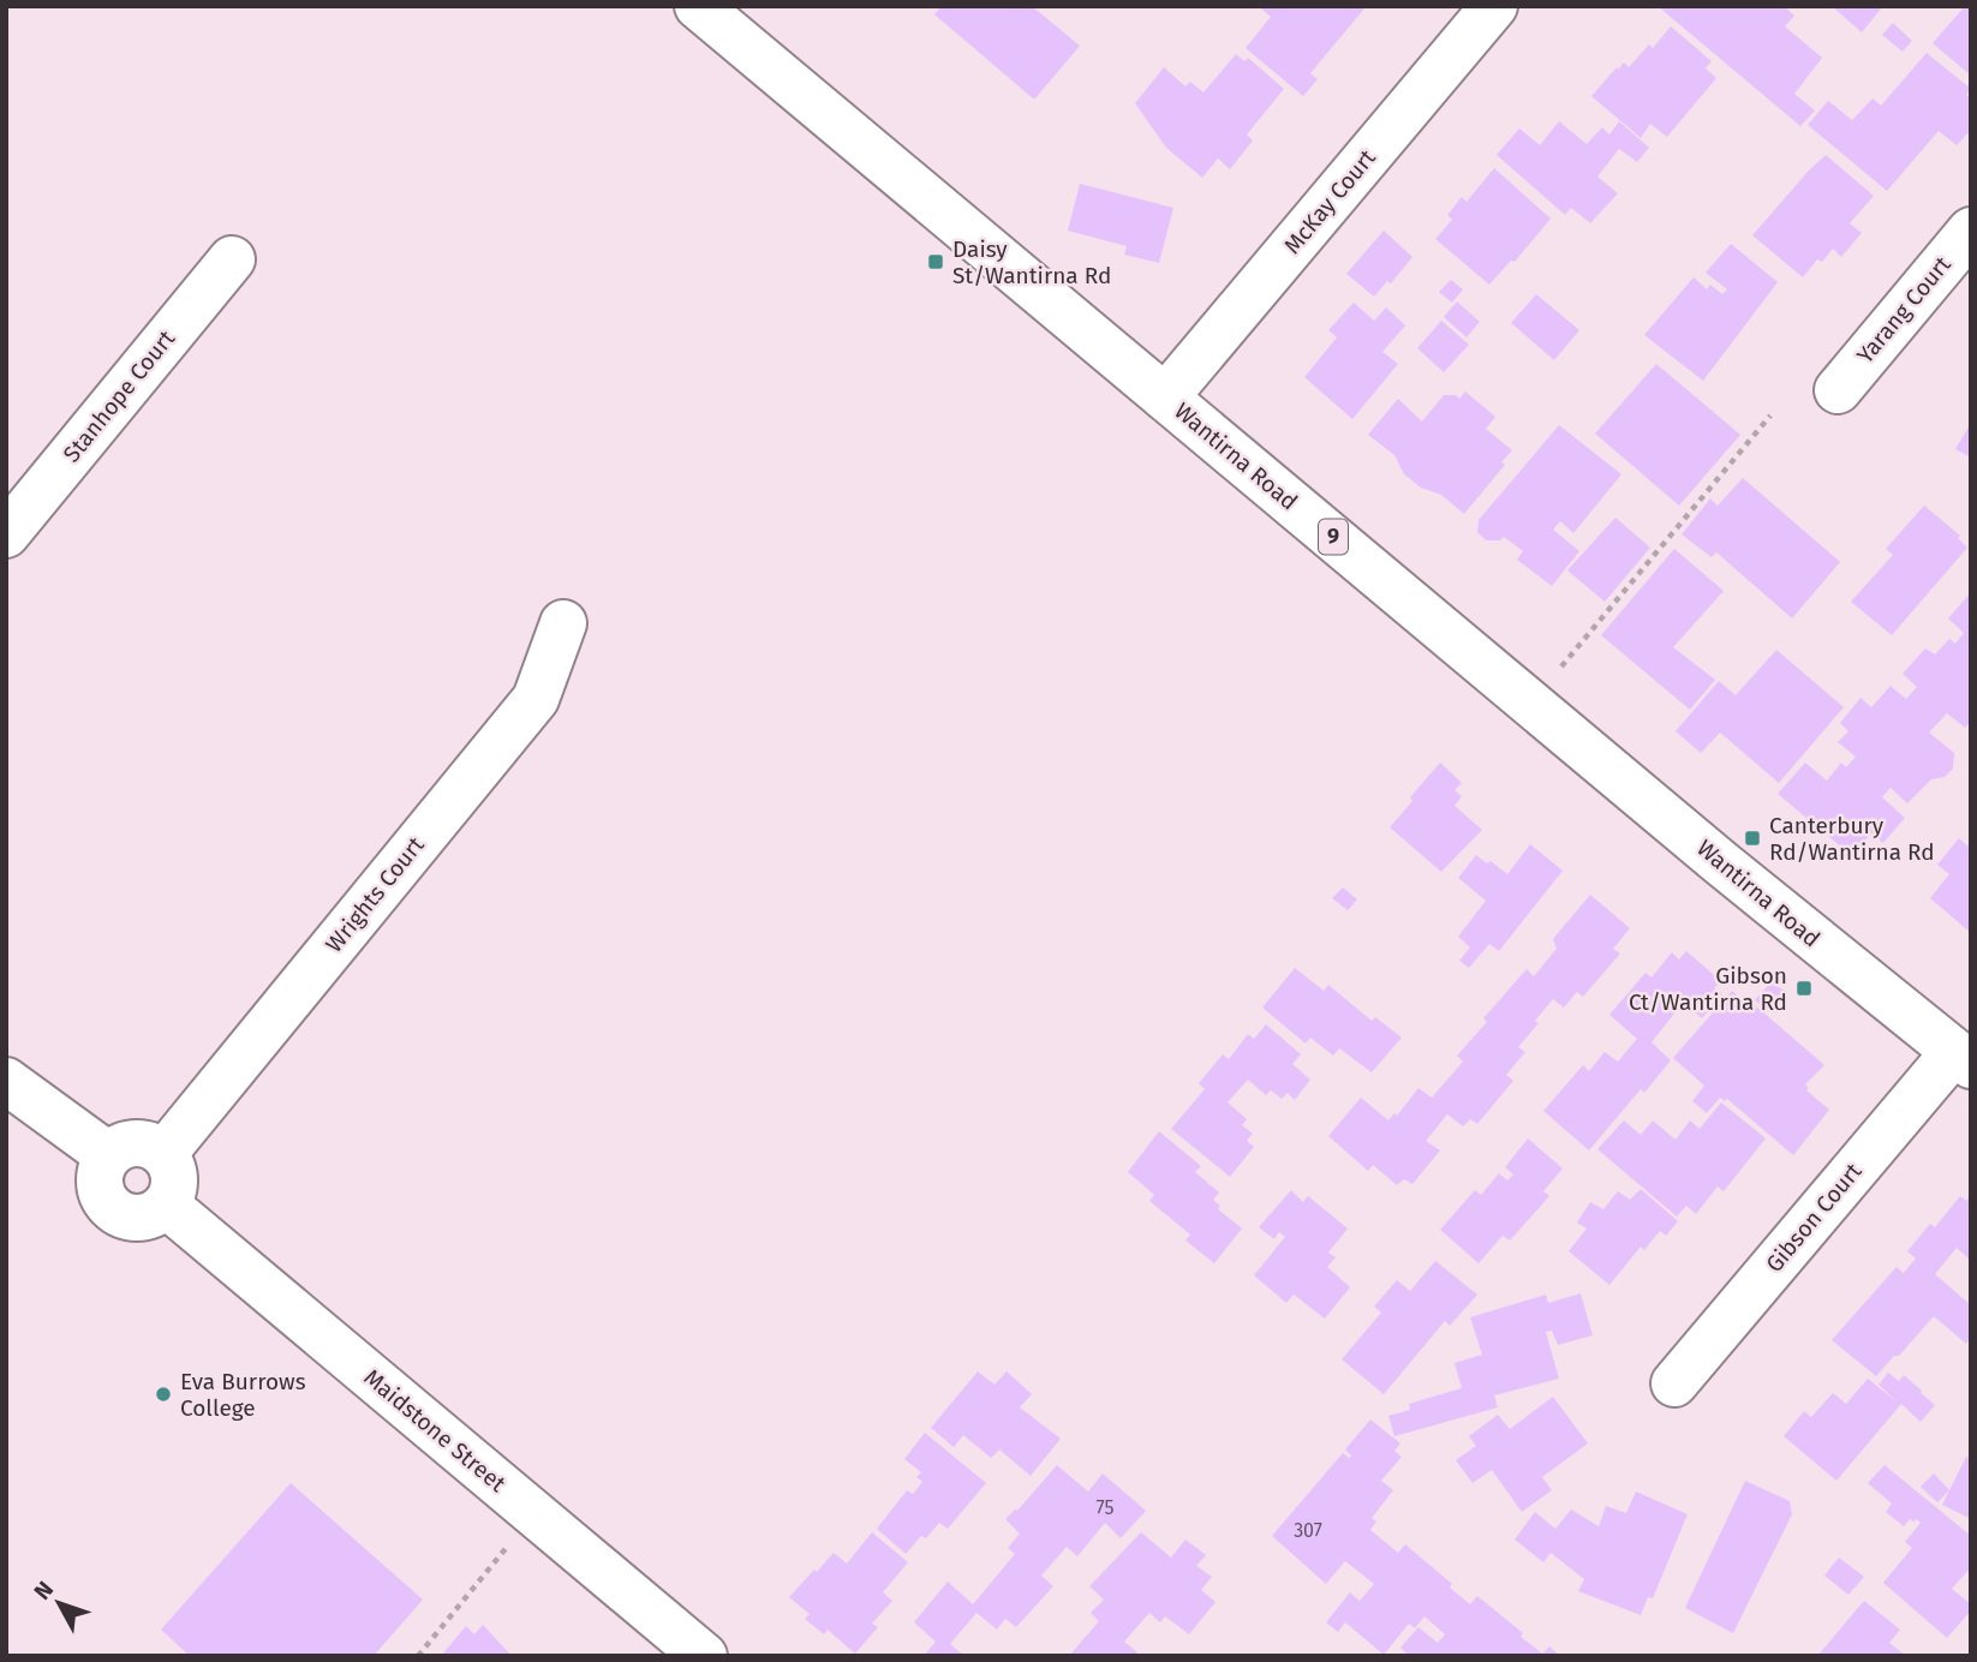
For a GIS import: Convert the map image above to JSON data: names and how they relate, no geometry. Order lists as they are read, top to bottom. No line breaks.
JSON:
{"streets":{"street":["McKay Court","Yarang Court","Stanhope Court","Wantirna Road","9","Wrights Court","Gibson Court","Maidstone Street"]},"crossings":[["McKay Court","Wantirna Road"],["Wantirna Road","Gibson Court"],["Wrights Court","Maidstone Street"]],"places":{"transit":["Daisy St/Wantirna Rd","Canterbury Rd/Wantirna Rd","Gibson Ct/Wantirna Rd"],"other":["Eva Burrows College"]},"house_numbers":["75","307"],"north":"top left"}
